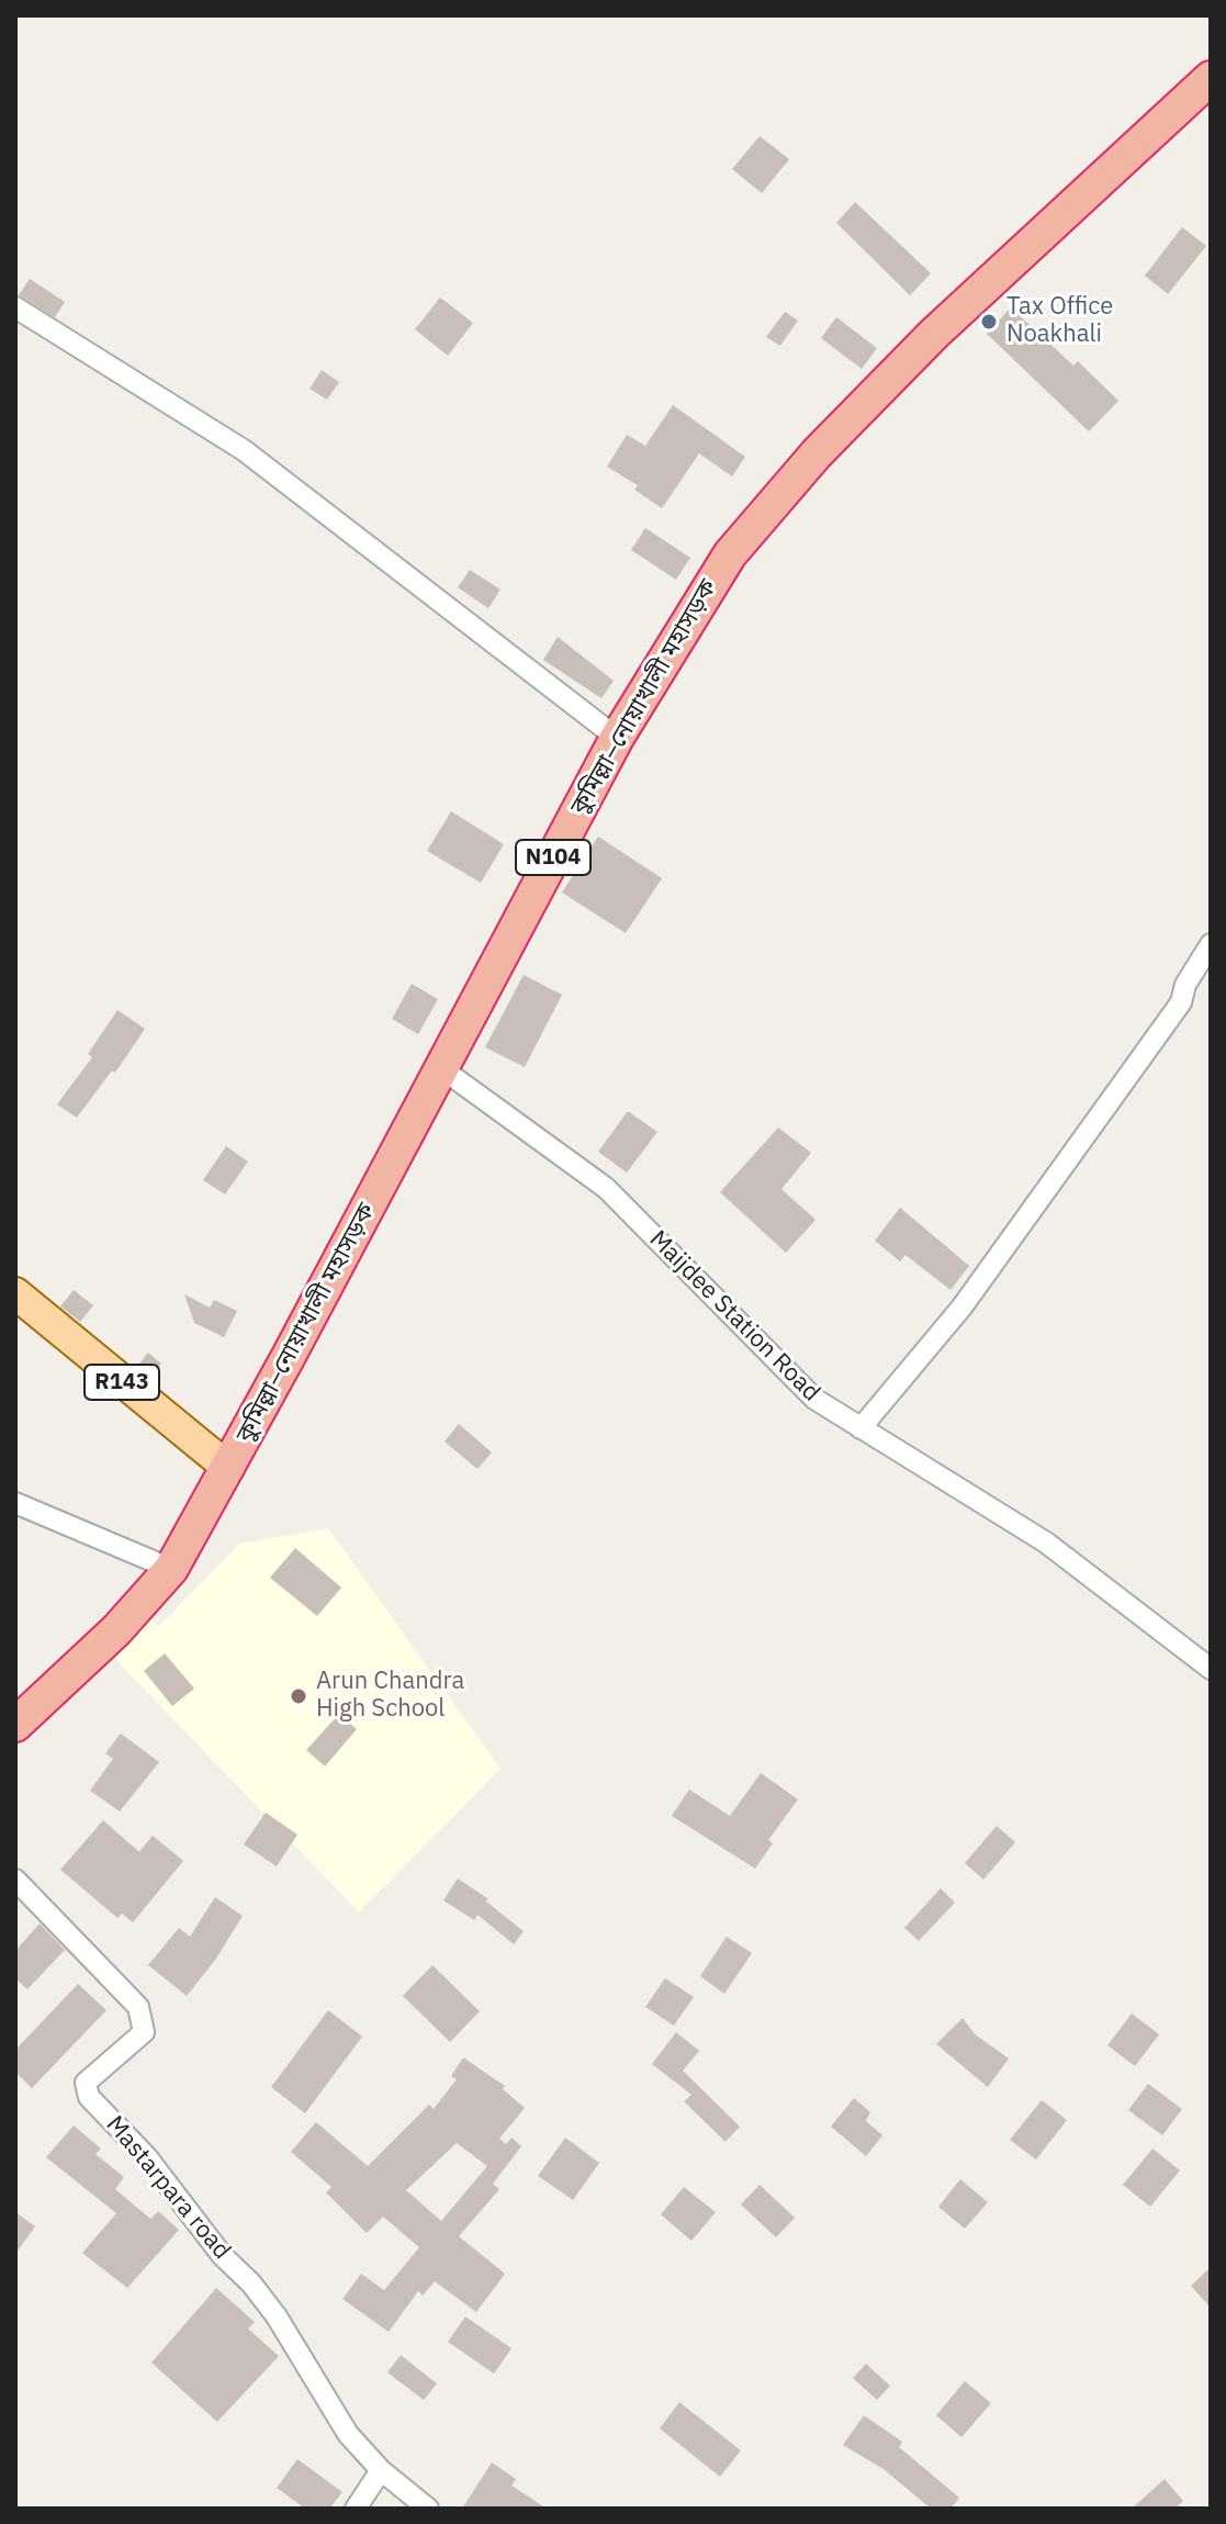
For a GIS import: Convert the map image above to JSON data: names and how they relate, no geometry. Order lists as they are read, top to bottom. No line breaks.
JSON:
{"streets":{"highway":["কুমিল্লা–নোয়াখালী মহাসড়ক","N104"],"main road":["R143"],"street":["Maijdee Station Road","Mastarpara road"]},"crossings":[["কুমিল্লা–নোয়াখালী মহাসড়ক","Maijdee Station Road"],["কুমিল্লা–নোয়াখালী মহাসড়ক","R143"]],"places":["Tax Office Noakhali","Arun Chandra High School"]}
